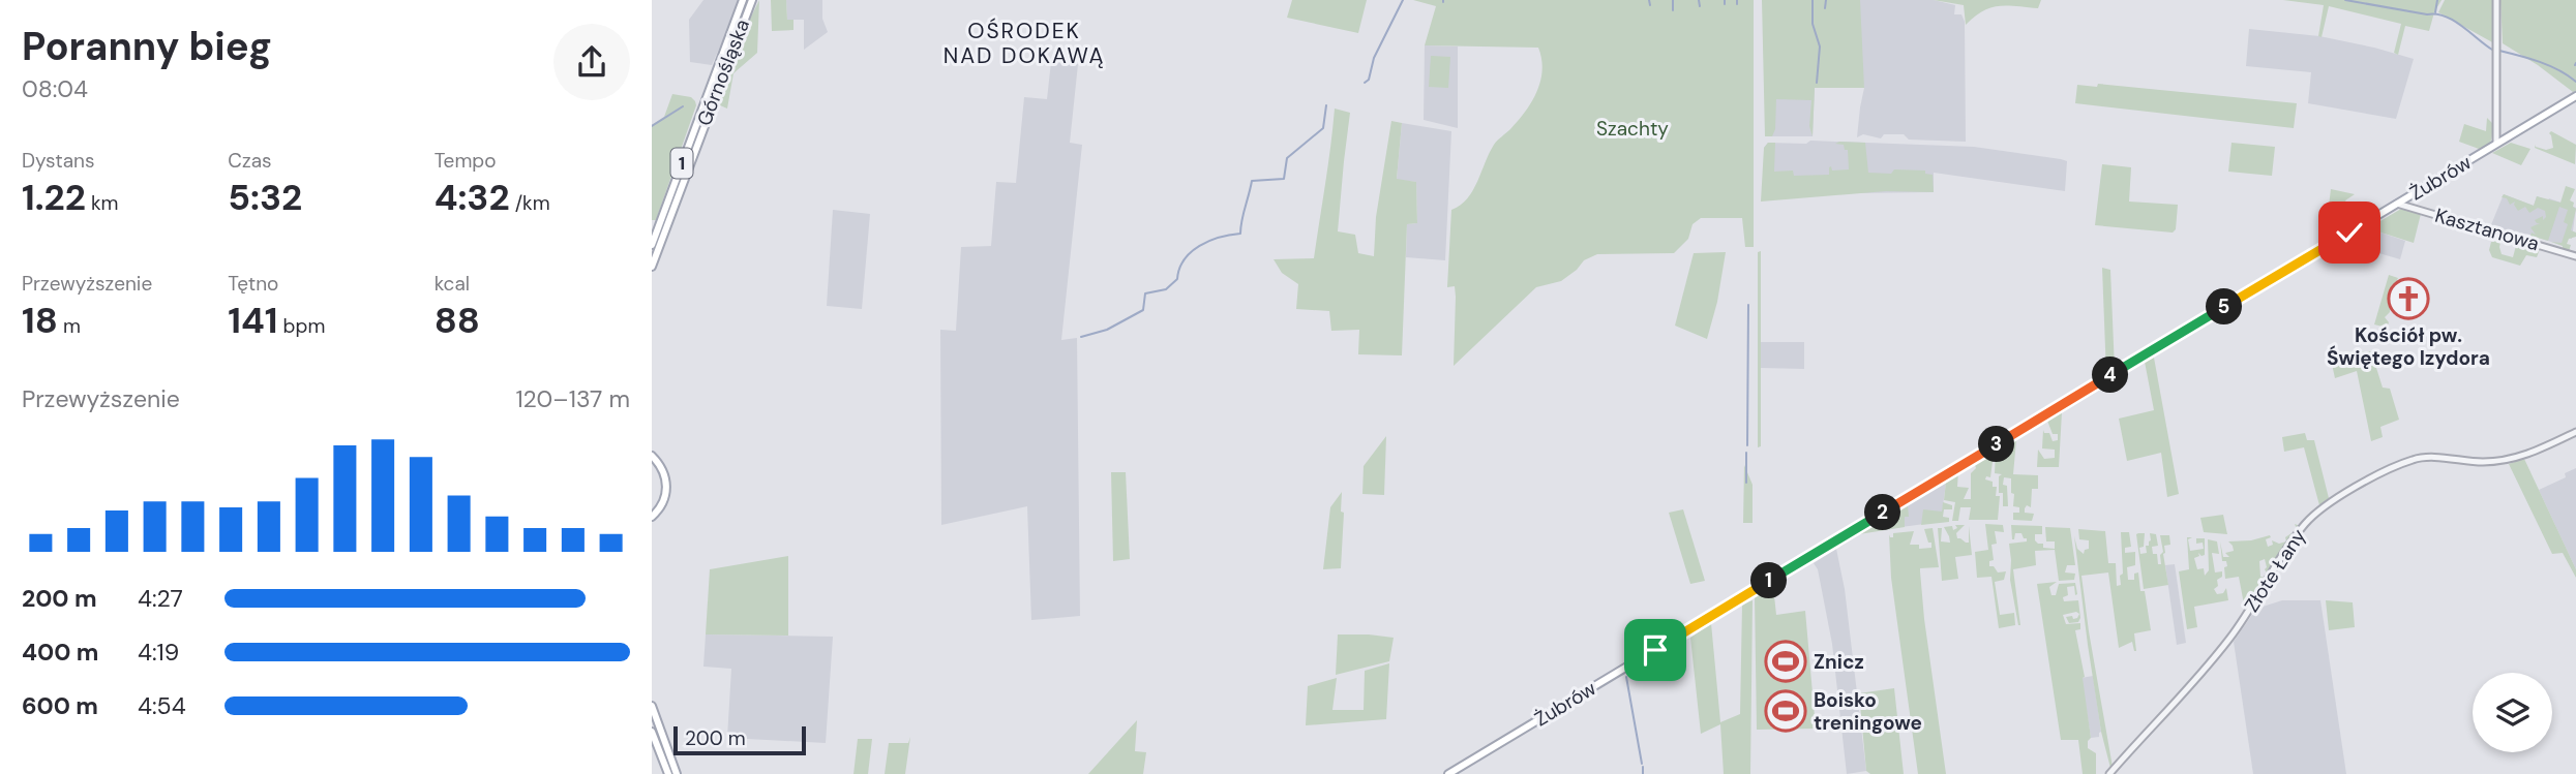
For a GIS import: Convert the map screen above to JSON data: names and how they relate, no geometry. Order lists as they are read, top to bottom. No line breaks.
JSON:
{"streets":{"main road":["Górnośląska","1","Żubrów"],"street":["Kasztanowa","Złote Łany"]},"crossings":[["Żubrów","Kasztanowa"]],"districts":["OŚRODEK NAD DOKAWĄ"],"parks":["Szachty"],"places":{"church":["Kościół pw. Świętego Izydora"],"sports":["Znicz","Boisko treningowe"]},"scale_bar":"200 m","page":{"heading":["Poranny bieg","08:04"],"stats":[["Dystans","1.22 km"],["Czas","5:32"],["Tempo","4:32 /km"],["Przewyższenie","18 m"],["Tętno","141 bpm"],["kcal","88"]],"pins":["5","4","3","2","1"],"chart":["Przewyższenie","120–137 m"],"list":[{"name":"200 m","note":"4:27"},{"name":"400 m","note":"4:19"},{"name":"600 m","note":"4:54"}],"scale":"200 m"}}
